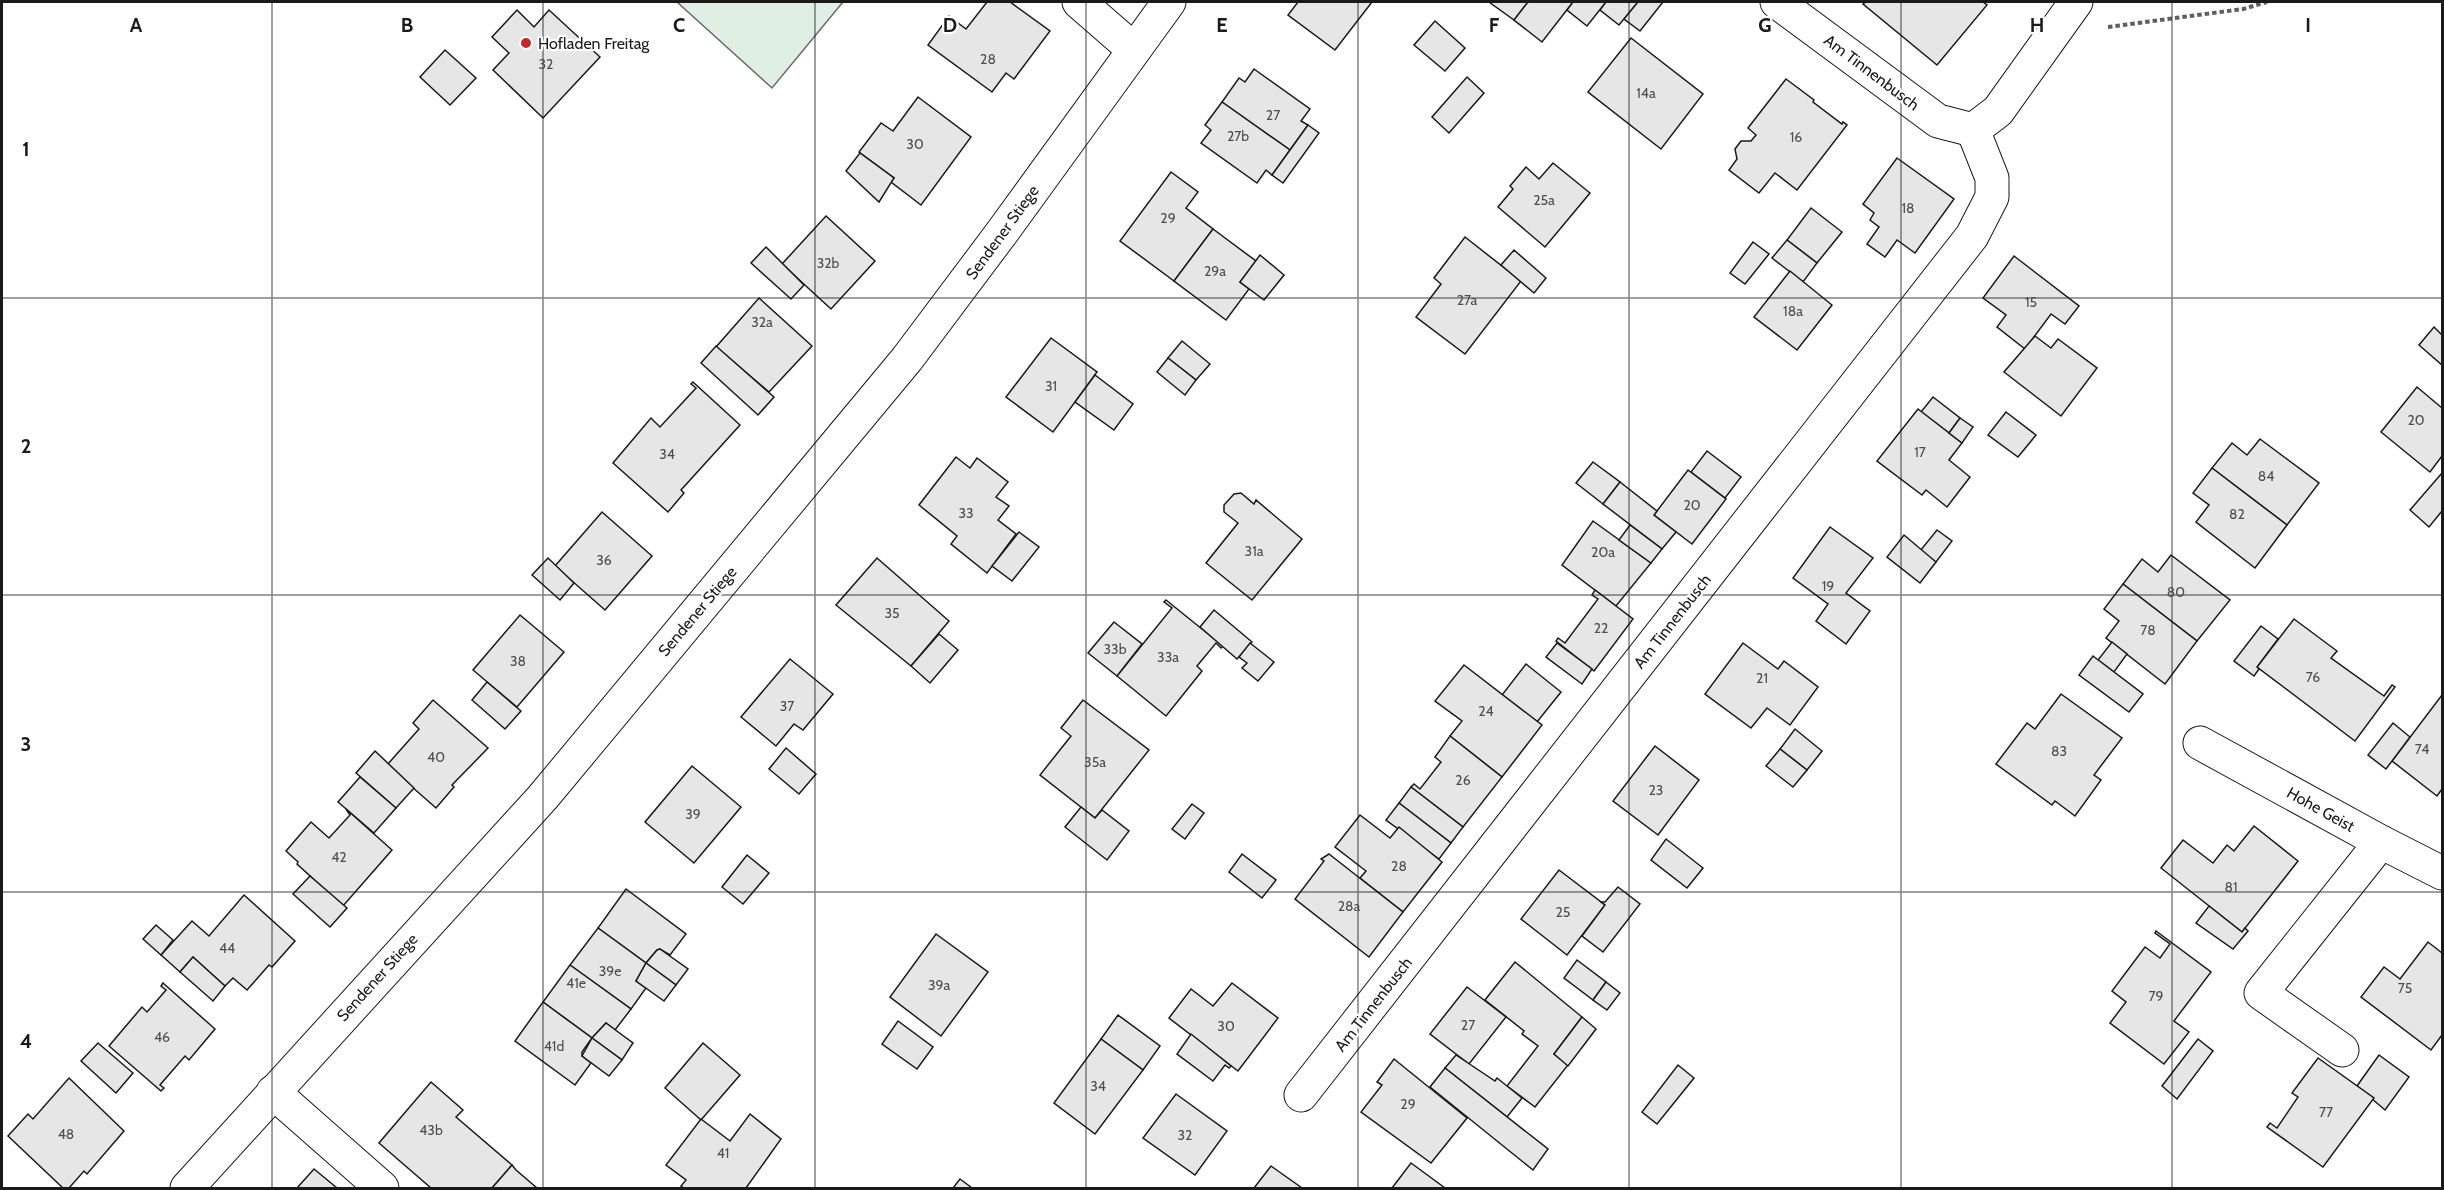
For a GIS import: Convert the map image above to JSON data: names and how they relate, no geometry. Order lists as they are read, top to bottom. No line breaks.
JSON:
{"streets":{"street":["Am Tinnenbusch","Sendener Stiege","Hohe Geist"]},"places":["Hofladen Freitag"],"house_numbers":["28","32","14a","27","27b","16","30","25a","18","29","32b","29a","27a","15","18a","32a","31","20","17","34","84","20","33","82","31a","20a","36","19","80","35","22","78","33b","33a","38","76","21","37","24","74","83","40","35a","26","23","39","42","28","81","28a","25","44","39e","41e","39a","75","79","27","30","46","41d","34","29","77","43b","48","32","41"],"grid":{"columns":["A","B","C","D","E","F","G","H","I"],"rows":["1","2","3","4"]}}
